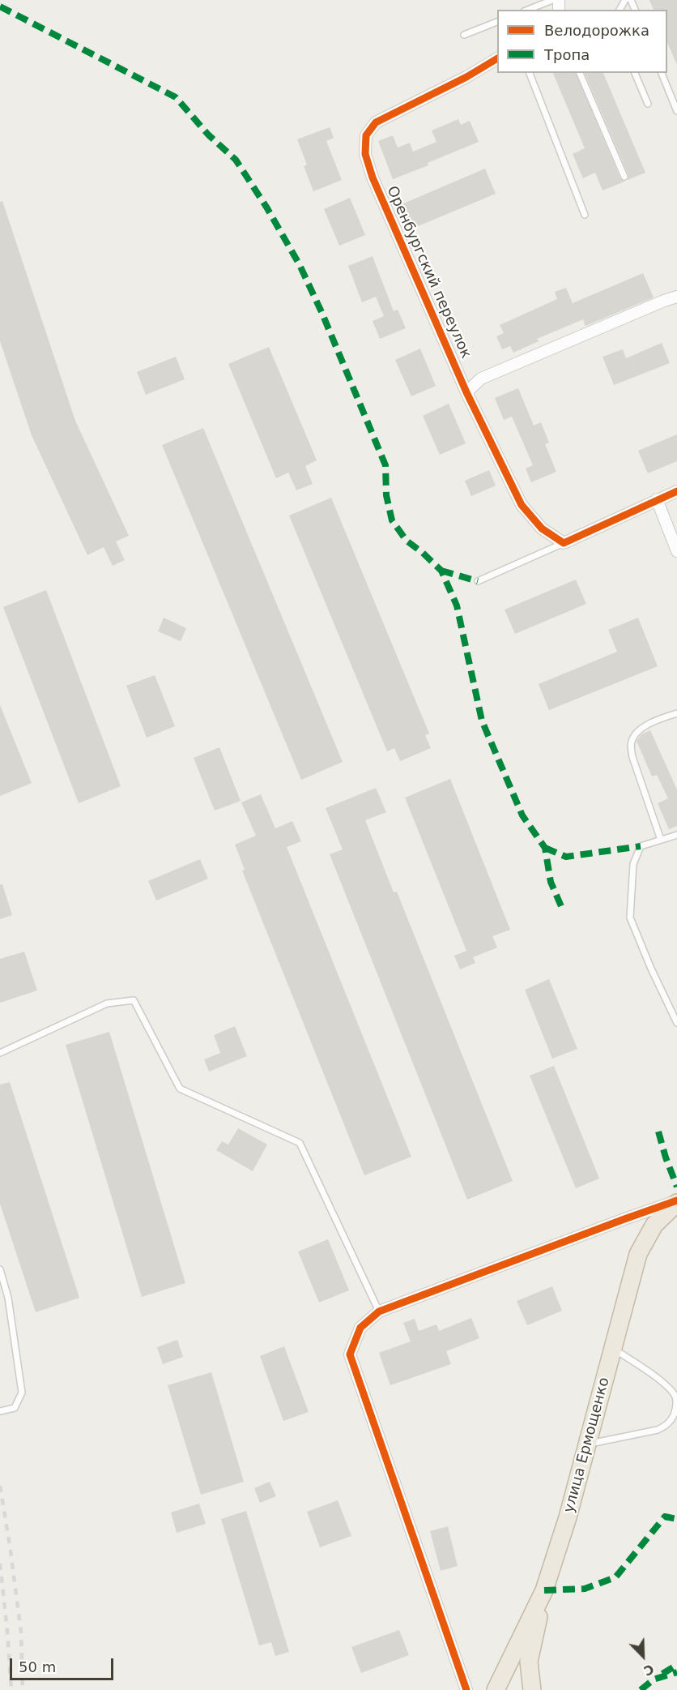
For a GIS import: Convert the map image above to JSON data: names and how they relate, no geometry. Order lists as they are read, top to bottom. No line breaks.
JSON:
{"streets":{"highway":["улица Ермощенко"],"street":["Оренбургский переулок"]},"legend":["Велодорожка","Тропа"],"scale_bar":"50 m","north":"bottom right"}
